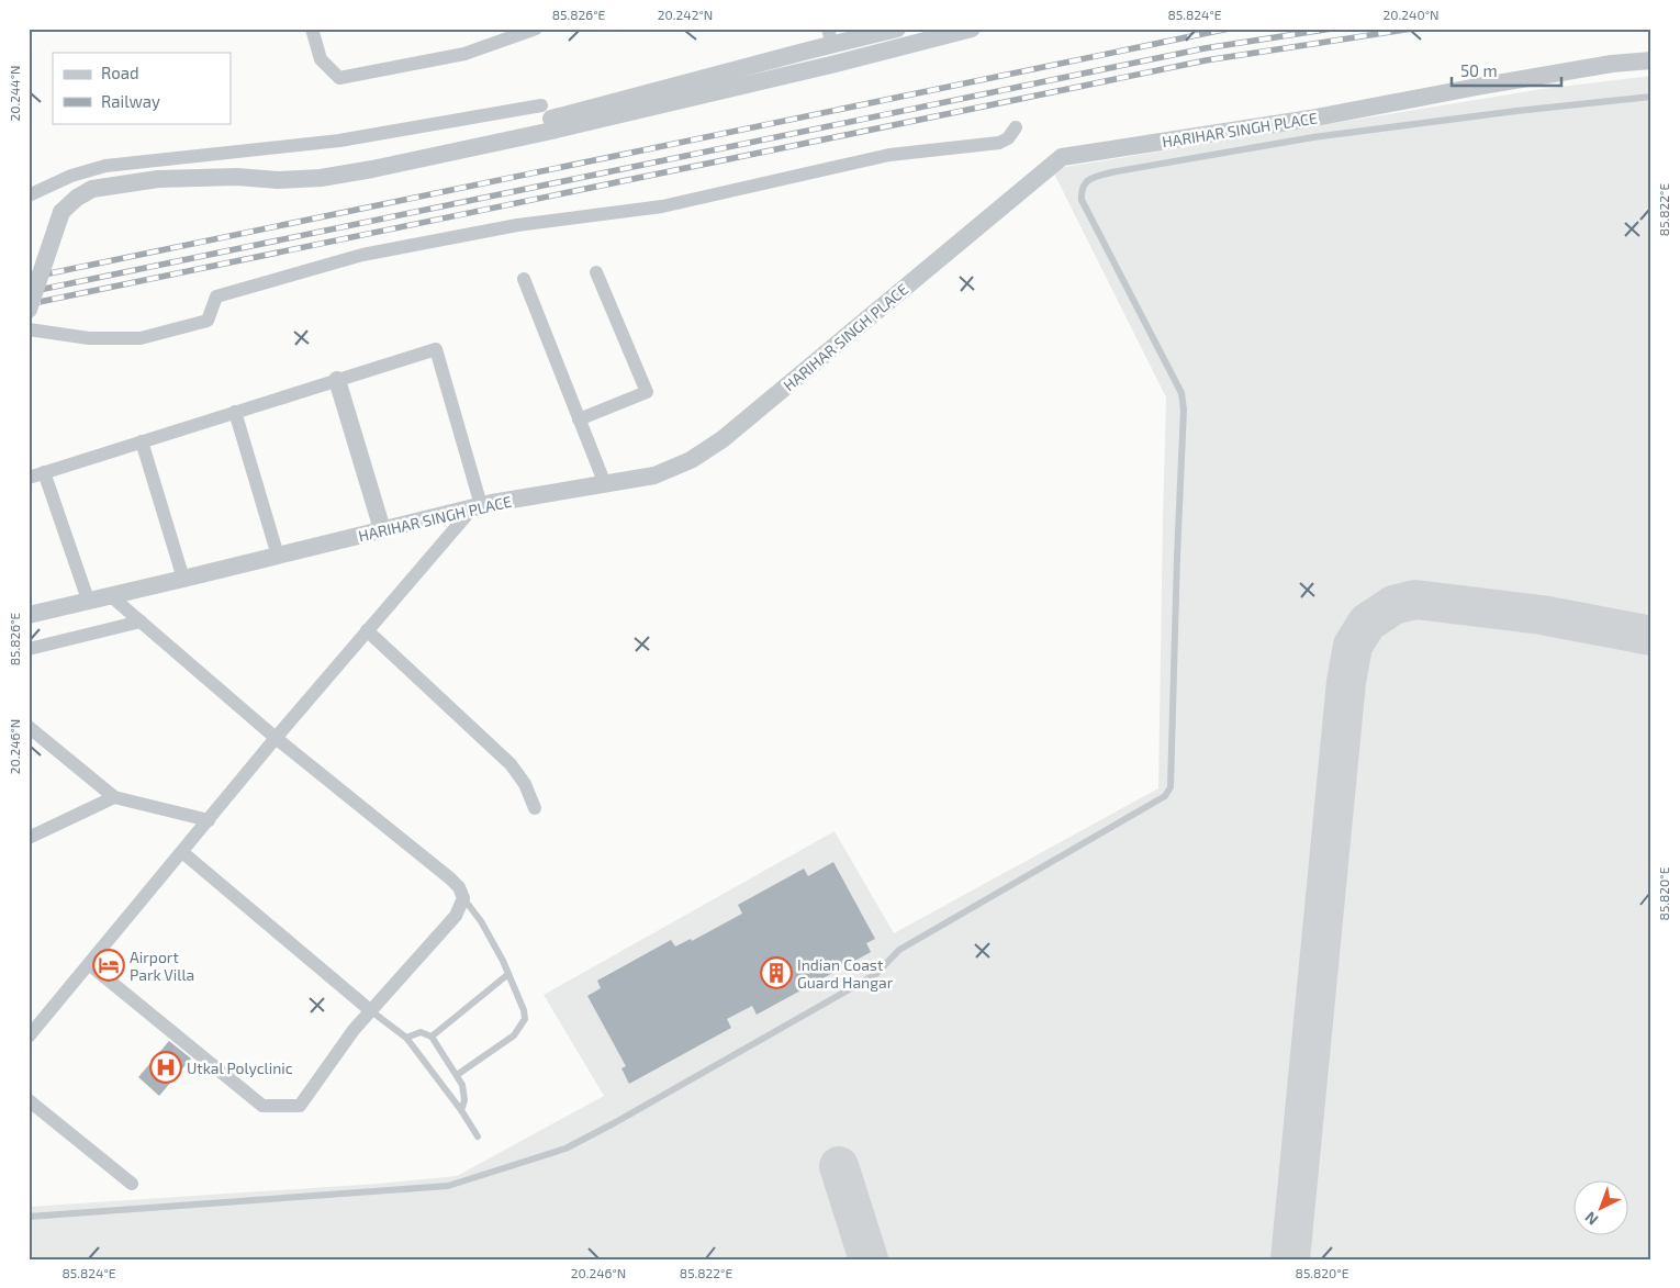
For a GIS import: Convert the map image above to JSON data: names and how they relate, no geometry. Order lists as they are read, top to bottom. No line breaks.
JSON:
{"streets":{"street":["HARIHAR SINGH PLACE"]},"places":{"hotel":["Airport Park Villa"],"building":["Indian Coast Guard Hangar"],"hospital":["Utkal Polyclinic"]},"legend":["Road","Railway"],"scale_bar":"50 m","north":"bottom left","coordinates":["85.826°E","20.242°N","85.824°E","20.240°N","20.244°N","85.822°E","20.246°N","85.820°E"]}
